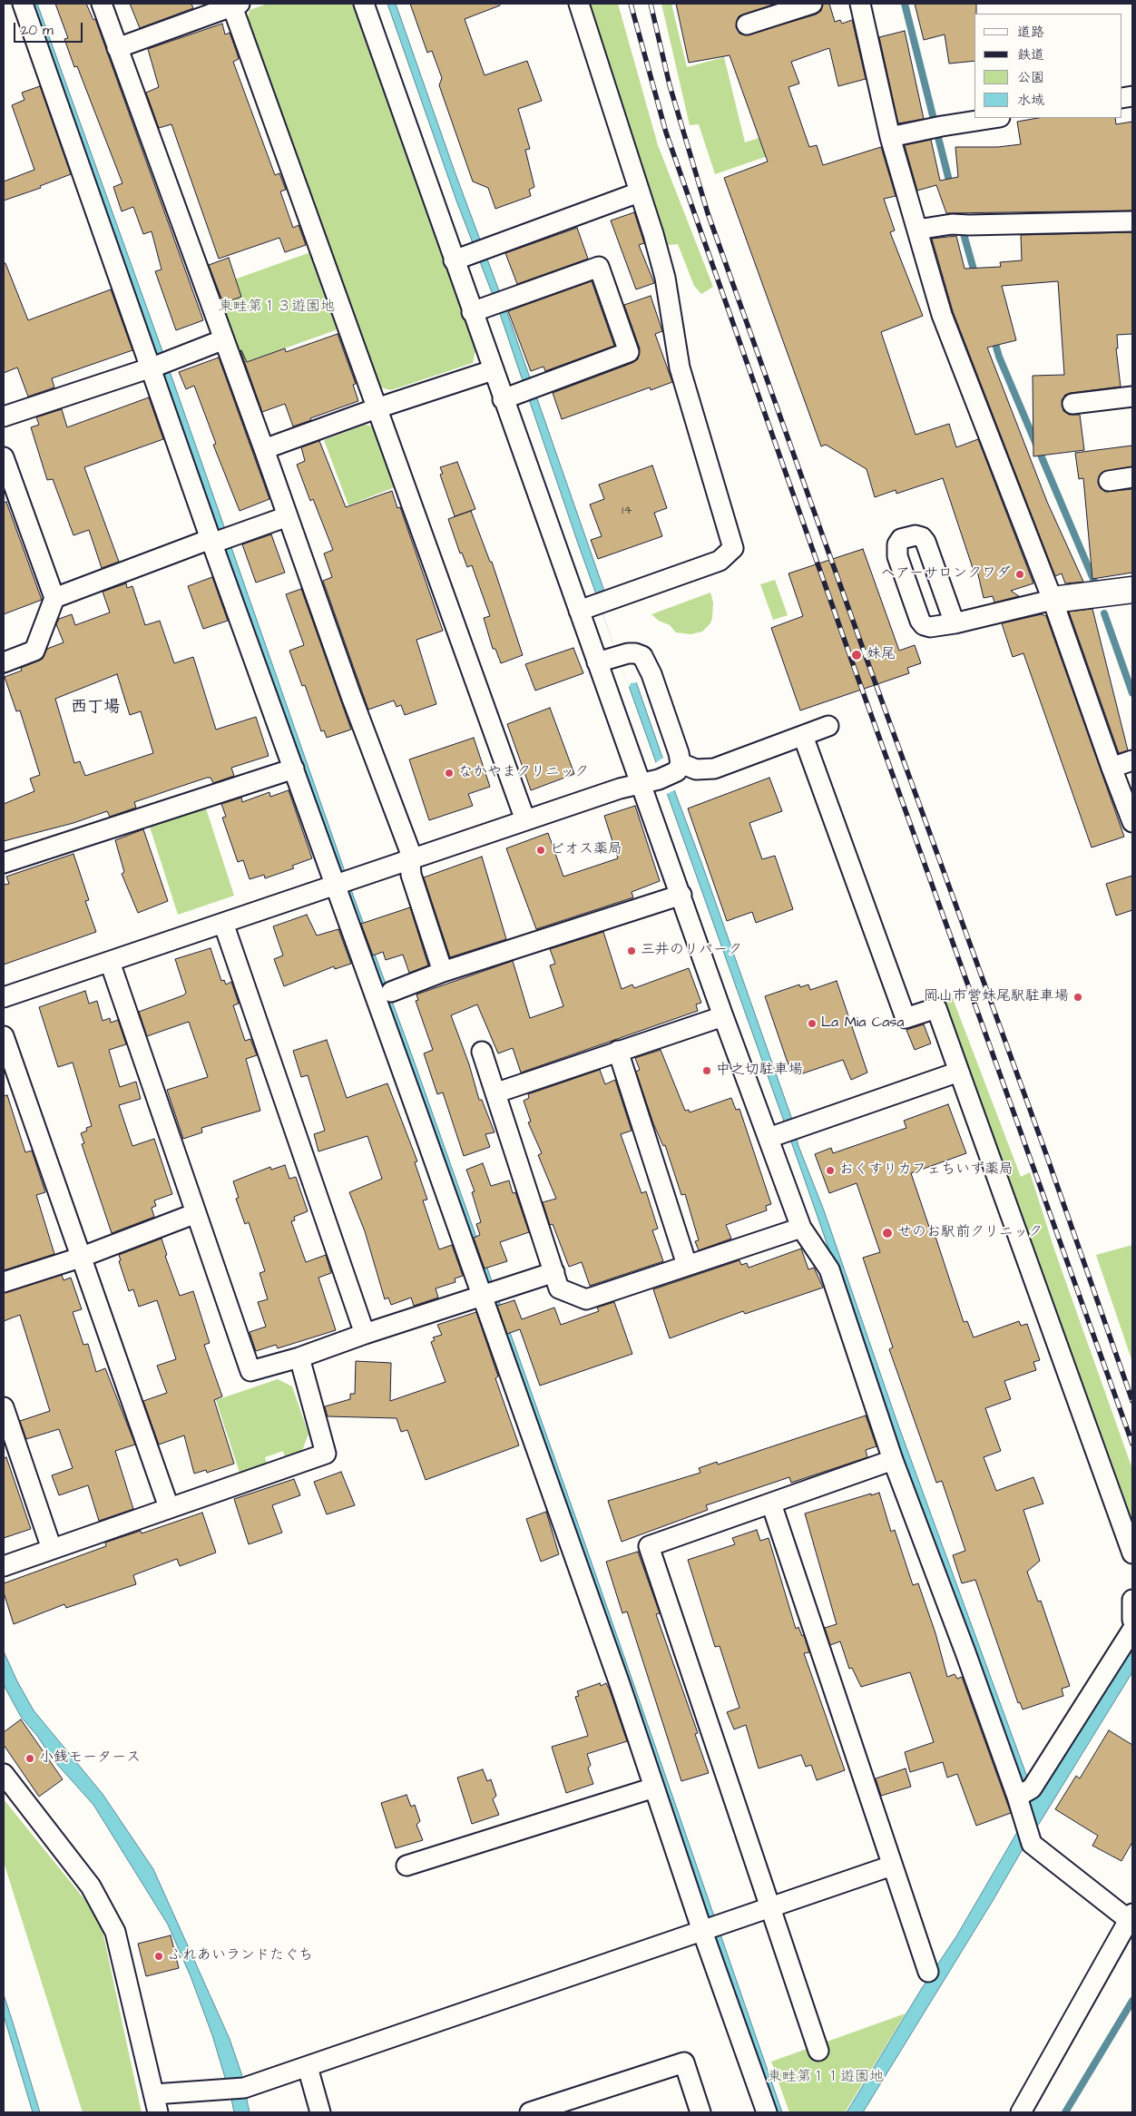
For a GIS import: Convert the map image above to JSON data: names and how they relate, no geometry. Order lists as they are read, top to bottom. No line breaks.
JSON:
{"districts":["西丁場"],"parks":["東畦第１３遊園地","東畦第１１遊園地"],"places":["ヘアーサロンクワダ","妹尾","なかやまクリニック","ビオス薬局","三井のリパーク","岡山市営妹尾駅駐車場","La Mia Casa","中之切駐車場","おくすりカフェちいず薬局","せのお駅前クリニック","小銭モータース","ふれあいランドたぐち"],"house_numbers":["14"],"legend":["道路","鉄道","公園","水域"],"scale_bar":"20 m"}
